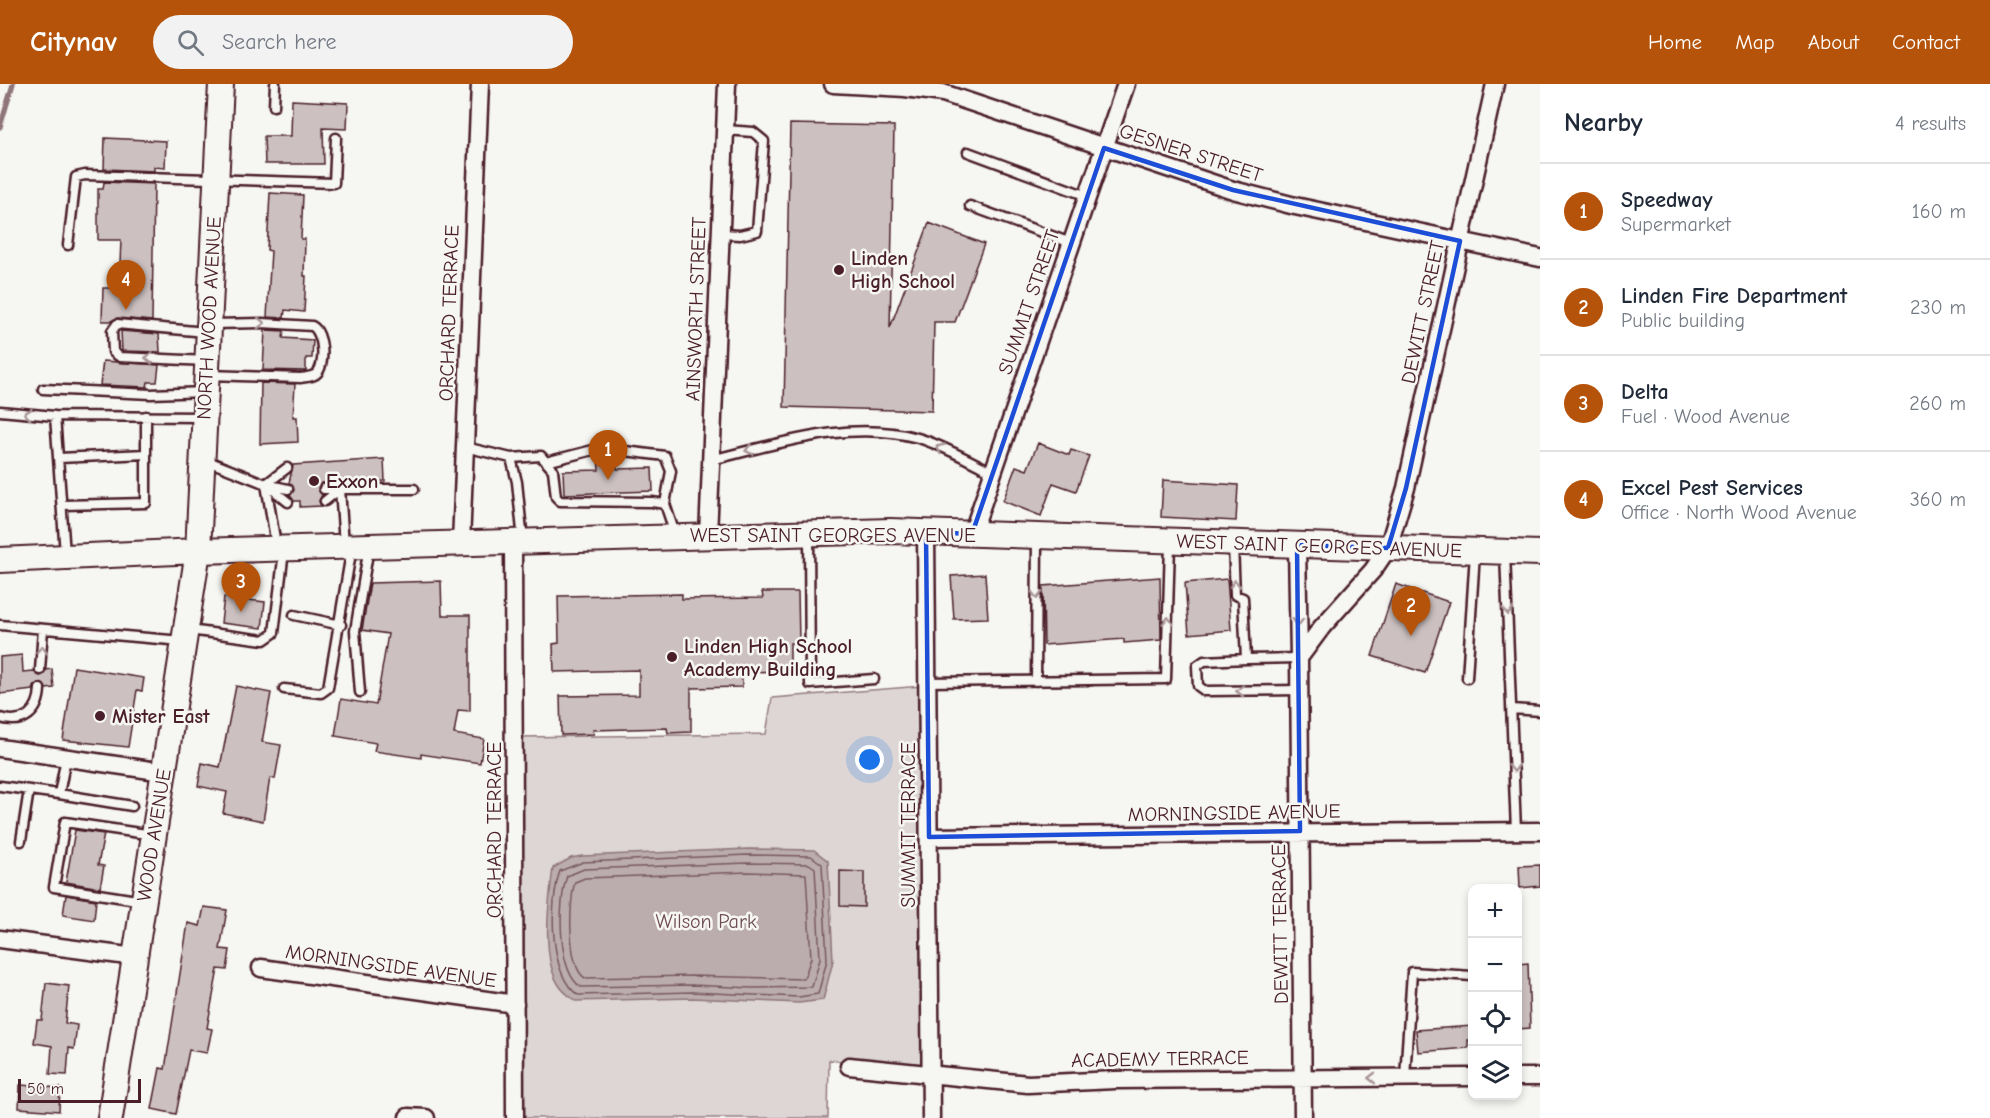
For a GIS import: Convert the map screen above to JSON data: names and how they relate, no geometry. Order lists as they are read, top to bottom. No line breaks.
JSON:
{"streets":{"main road":["NORTH WOOD AVENUE","WEST SAINT GEORGES AVENUE","WOOD AVENUE"],"street":["GESNER STREET","SUMMIT STREET","AINSWORTH STREET","DEWITT STREET","ORCHARD TERRACE","MORNINGSIDE AVENUE","SUMMIT TERRACE","DEWITT TERRACE","ACADEMY TERRACE"]},"crossings":[["GESNER STREET","SUMMIT STREET"],["GESNER STREET","DEWITT STREET"],["SUMMIT STREET","WEST SAINT GEORGES AVENUE"],["AINSWORTH STREET","WEST SAINT GEORGES AVENUE"],["DEWITT STREET","WEST SAINT GEORGES AVENUE"],["ORCHARD TERRACE","WEST SAINT GEORGES AVENUE"],["ORCHARD TERRACE","MORNINGSIDE AVENUE"],["NORTH WOOD AVENUE","WEST SAINT GEORGES AVENUE"],["NORTH WOOD AVENUE","WOOD AVENUE"],["WEST SAINT GEORGES AVENUE","SUMMIT TERRACE"],["WEST SAINT GEORGES AVENUE","WOOD AVENUE"],["WEST SAINT GEORGES AVENUE","DEWITT TERRACE"],["MORNINGSIDE AVENUE","SUMMIT TERRACE"],["MORNINGSIDE AVENUE","DEWITT TERRACE"],["SUMMIT TERRACE","ACADEMY TERRACE"],["DEWITT TERRACE","ACADEMY TERRACE"]],"parks":["Wilson Park"],"places":["Linden High School","Exxon","Linden High School Academy Building","Mister East"],"scale_bar":"50 m","page":{"header":"Citynav","search":"Search here","nav":["Home","Map","About","Contact"],"heading":["Nearby","4 results"],"list":[{"mark":"1","name":"Speedway","note":"Supermarket","value":"160 m"},{"mark":"2","name":"Linden Fire Department","note":"Public building","value":"230 m"},{"mark":"3","name":"Delta","note":"Fuel · Wood Avenue","value":"260 m"},{"mark":"4","name":"Excel Pest Services","note":"Office · North Wood Avenue","value":"360 m"}],"pins":["4","1","3","2"],"map_buttons":["+","−"],"scale":"50 m"}}
